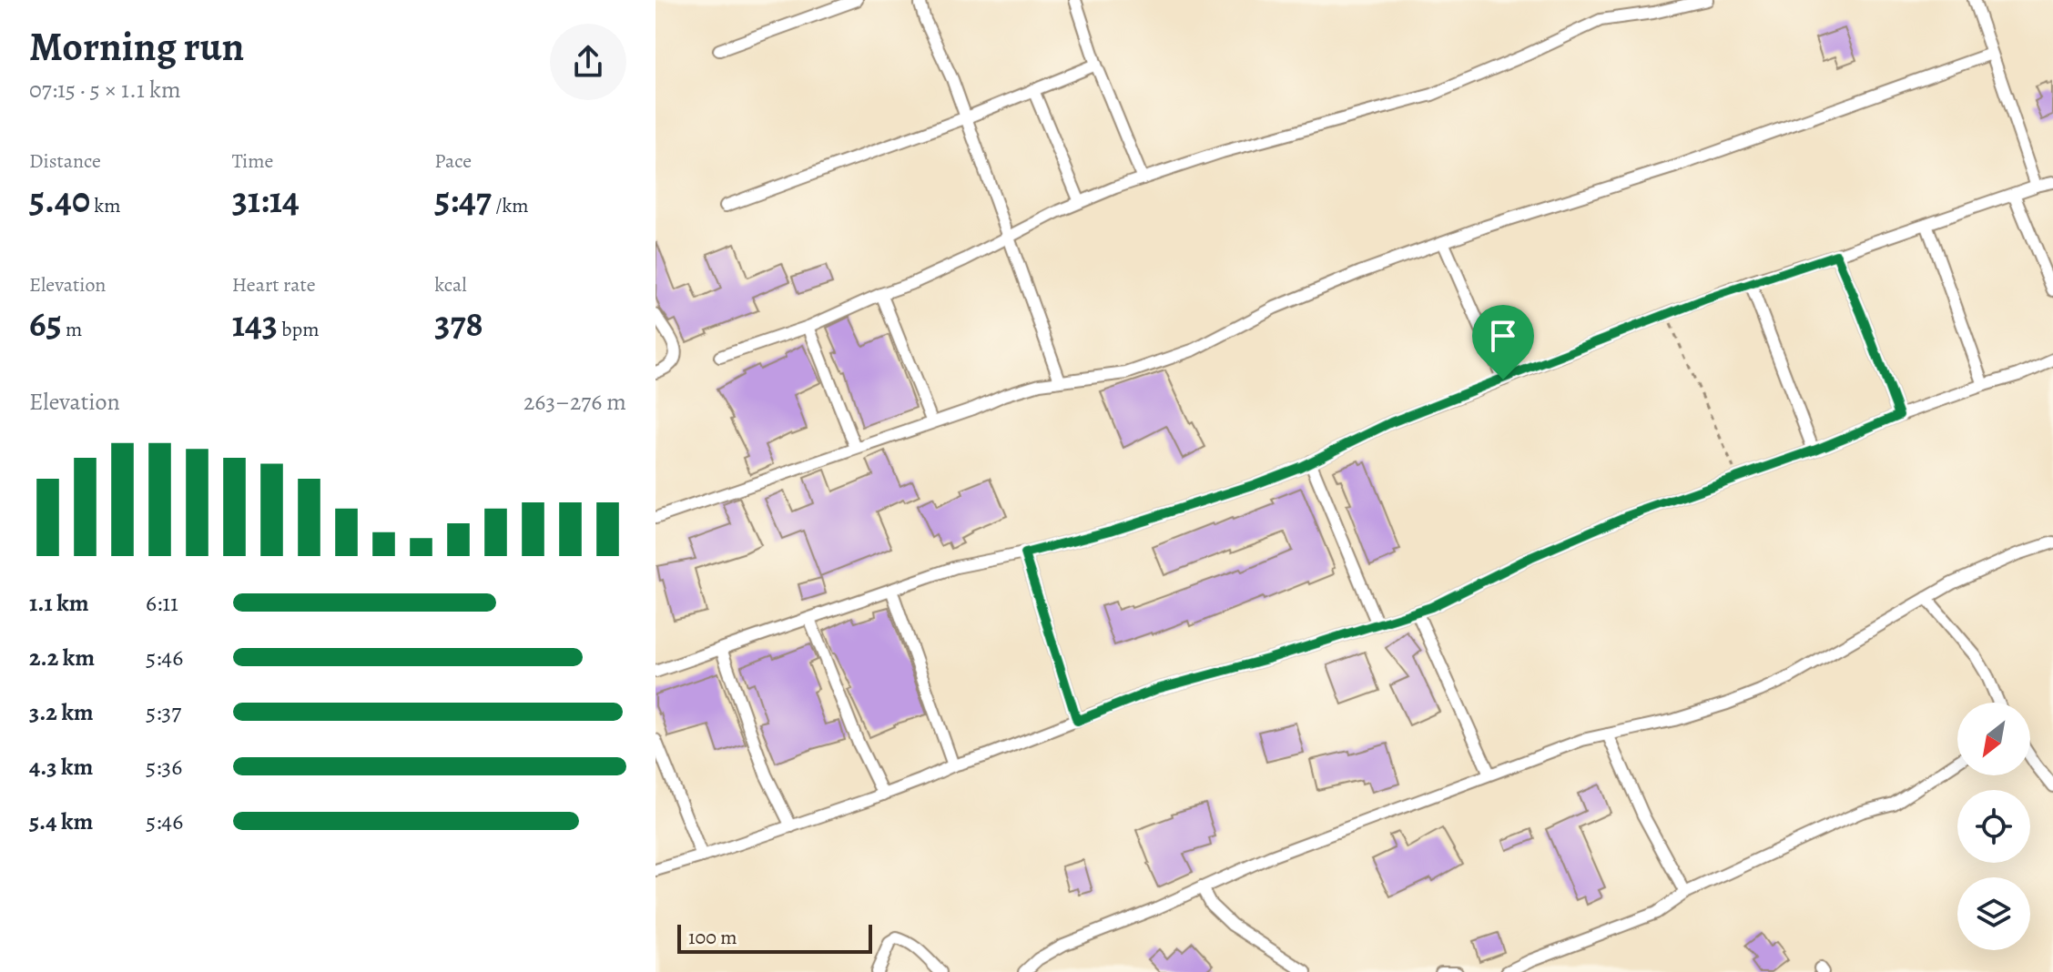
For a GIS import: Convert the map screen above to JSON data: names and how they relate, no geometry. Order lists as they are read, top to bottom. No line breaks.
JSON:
{"scale_bar":"100 m","north":"bottom left","page":{"heading":["Morning run","07:15 · 5 × 1.1 km"],"stats":[["Distance","5.40 km"],["Time","31:14"],["Pace","5:47 /km"],["Elevation","65 m"],["Heart rate","143 bpm"],["kcal","378"]],"chart":["Elevation","263–276 m"],"list":[{"name":"1.1 km","note":"6:11"},{"name":"2.2 km","note":"5:46"},{"name":"3.2 km","note":"5:37"},{"name":"4.3 km","note":"5:36"},{"name":"5.4 km","note":"5:46"}],"scale":"100 m"}}
